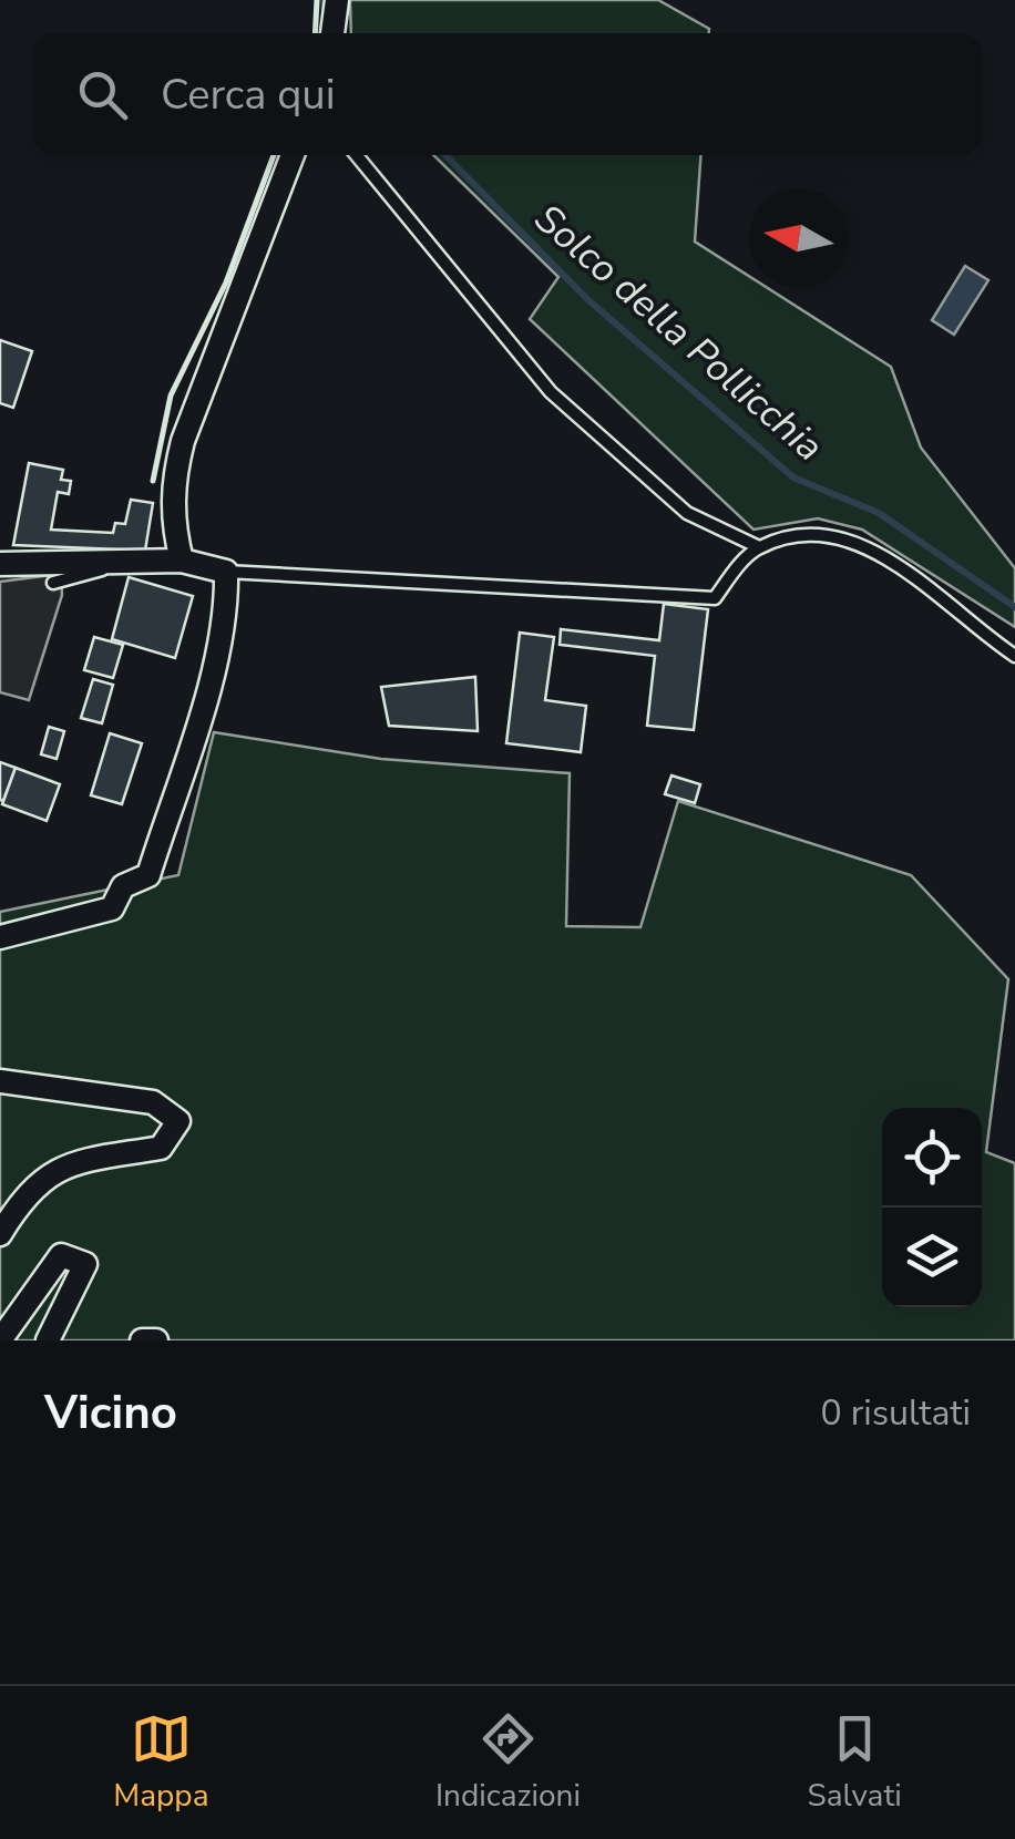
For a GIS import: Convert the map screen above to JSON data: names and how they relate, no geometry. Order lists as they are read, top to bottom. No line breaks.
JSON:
{"water":["Solco della Pollicchia"],"north":"left","page":{"search":"Cerca qui","heading":["Vicino","0 risultati"],"nav":["Mappa","Indicazioni","Salvati"]}}
